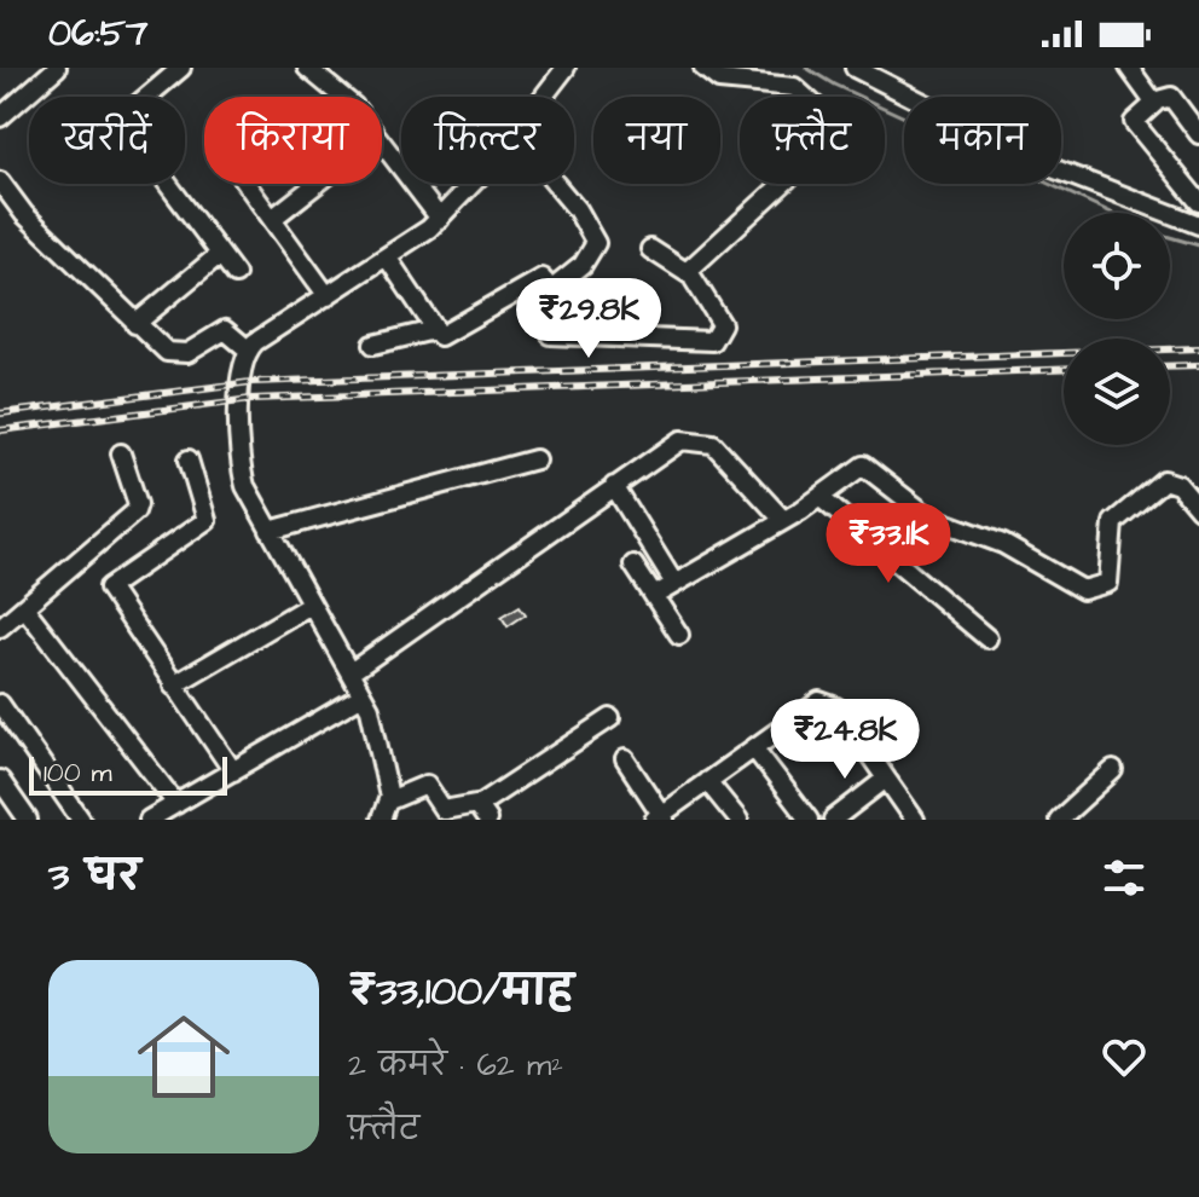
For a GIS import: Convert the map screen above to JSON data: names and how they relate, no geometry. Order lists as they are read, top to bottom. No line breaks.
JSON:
{"scale_bar":"100 m","page":{"status":"06:57","chip":["खरीदें","किराया","फ़िल्टर","नया","फ़्लैट","मकान"],"price":["₹29.8K","₹33.1K","₹24.8K"],"scale":"100 m","heading":"3 घर","list":[{"name":"₹33,100/माह","note":"2 कमरे · 62 m² · फ़्लैट"}]}}
